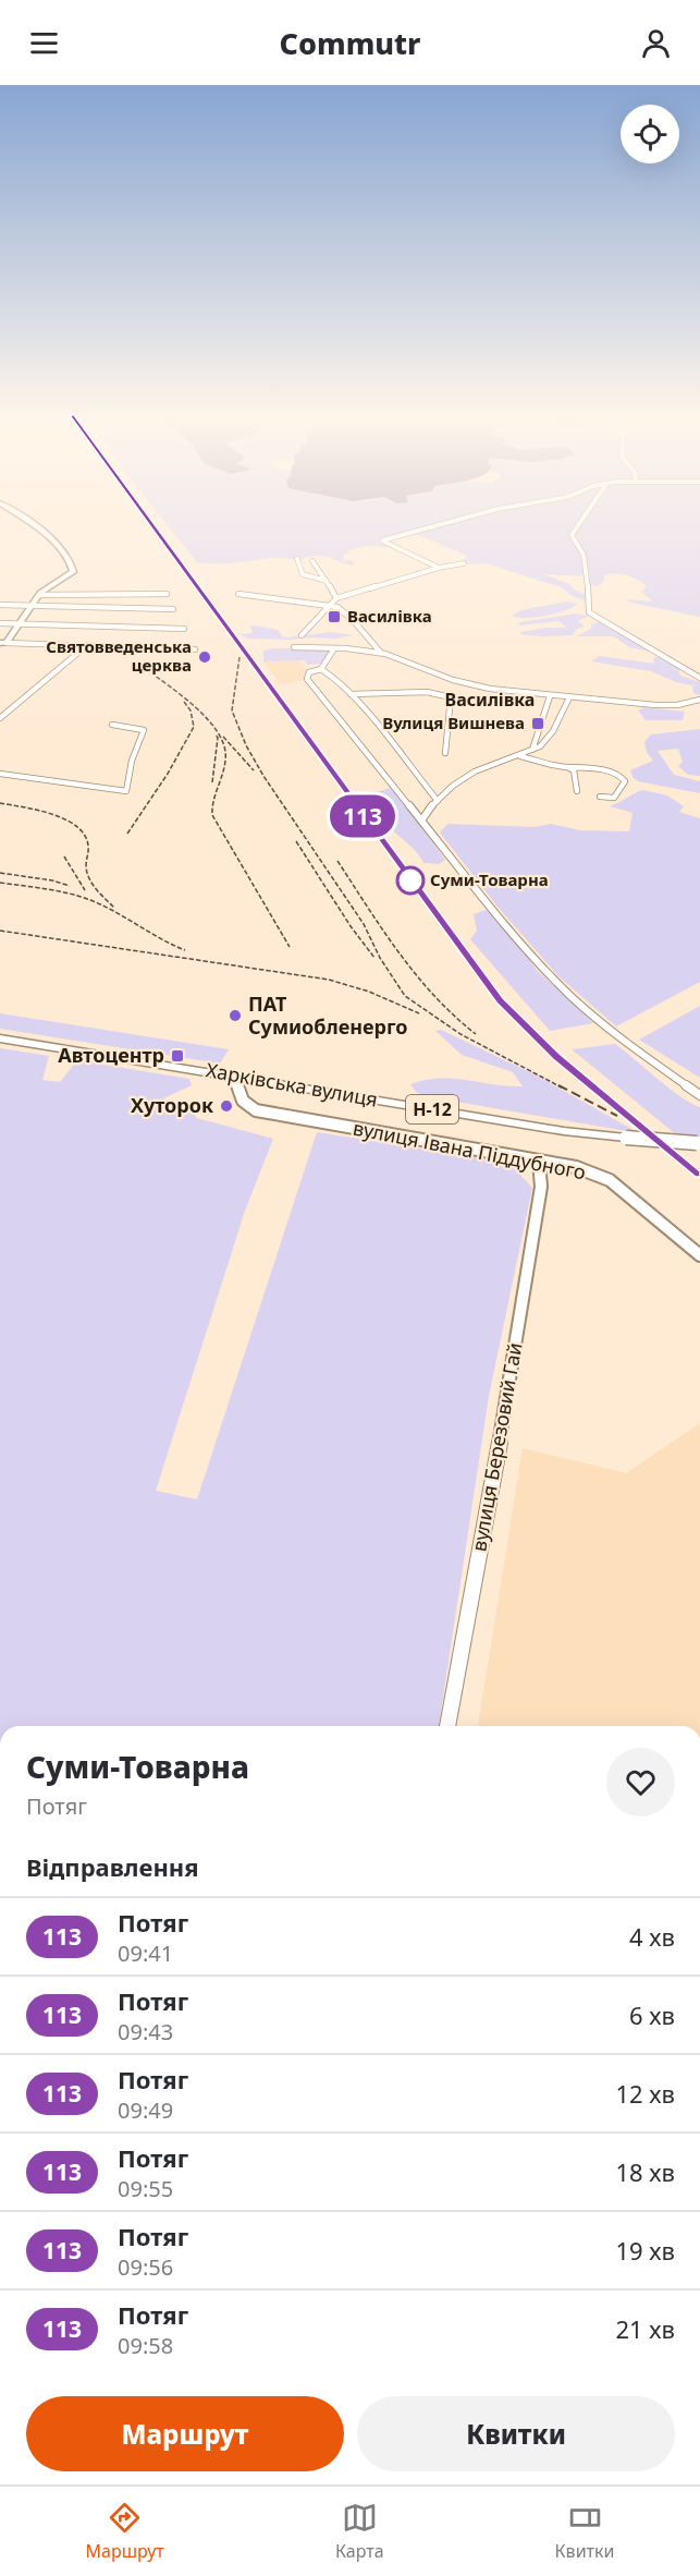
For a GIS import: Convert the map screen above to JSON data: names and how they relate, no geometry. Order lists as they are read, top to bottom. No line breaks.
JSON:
{"streets":{"main road":["Харківська вулиця","Н-12"],"street":["вулиця Івана Піддубного","вулиця Березовий Гай"]},"crossings":[["Харківська вулиця","вулиця Івана Піддубного"],["вулиця Івана Піддубного","вулиця Березовий Гай"]],"districts":["Василівка"],"places":{"transit":["Василівка","Вулиця Вишнева","Автоцентр"],"other":["Святовведенська церква","Суми-Товарна","ПАТ Сумиобленерго","Хуторок"]},"page":{"header":"Commutr","on_map":"113","heading":[["Суми-Товарна","Потяг"],"Відправлення"],"list":[{"mark":"113","name":"Потяг","note":"09:41","value":"4 хв"},{"mark":"113","name":"Потяг","note":"09:43","value":"6 хв"},{"mark":"113","name":"Потяг","note":"09:49","value":"12 хв"},{"mark":"113","name":"Потяг","note":"09:55","value":"18 хв"},{"mark":"113","name":"Потяг","note":"09:56","value":"19 хв"},{"mark":"113","name":"Потяг","note":"09:58","value":"21 хв"}],"buttons":["Маршрут","Квитки"],"tabs":["Маршрут","Карта","Квитки"]}}
